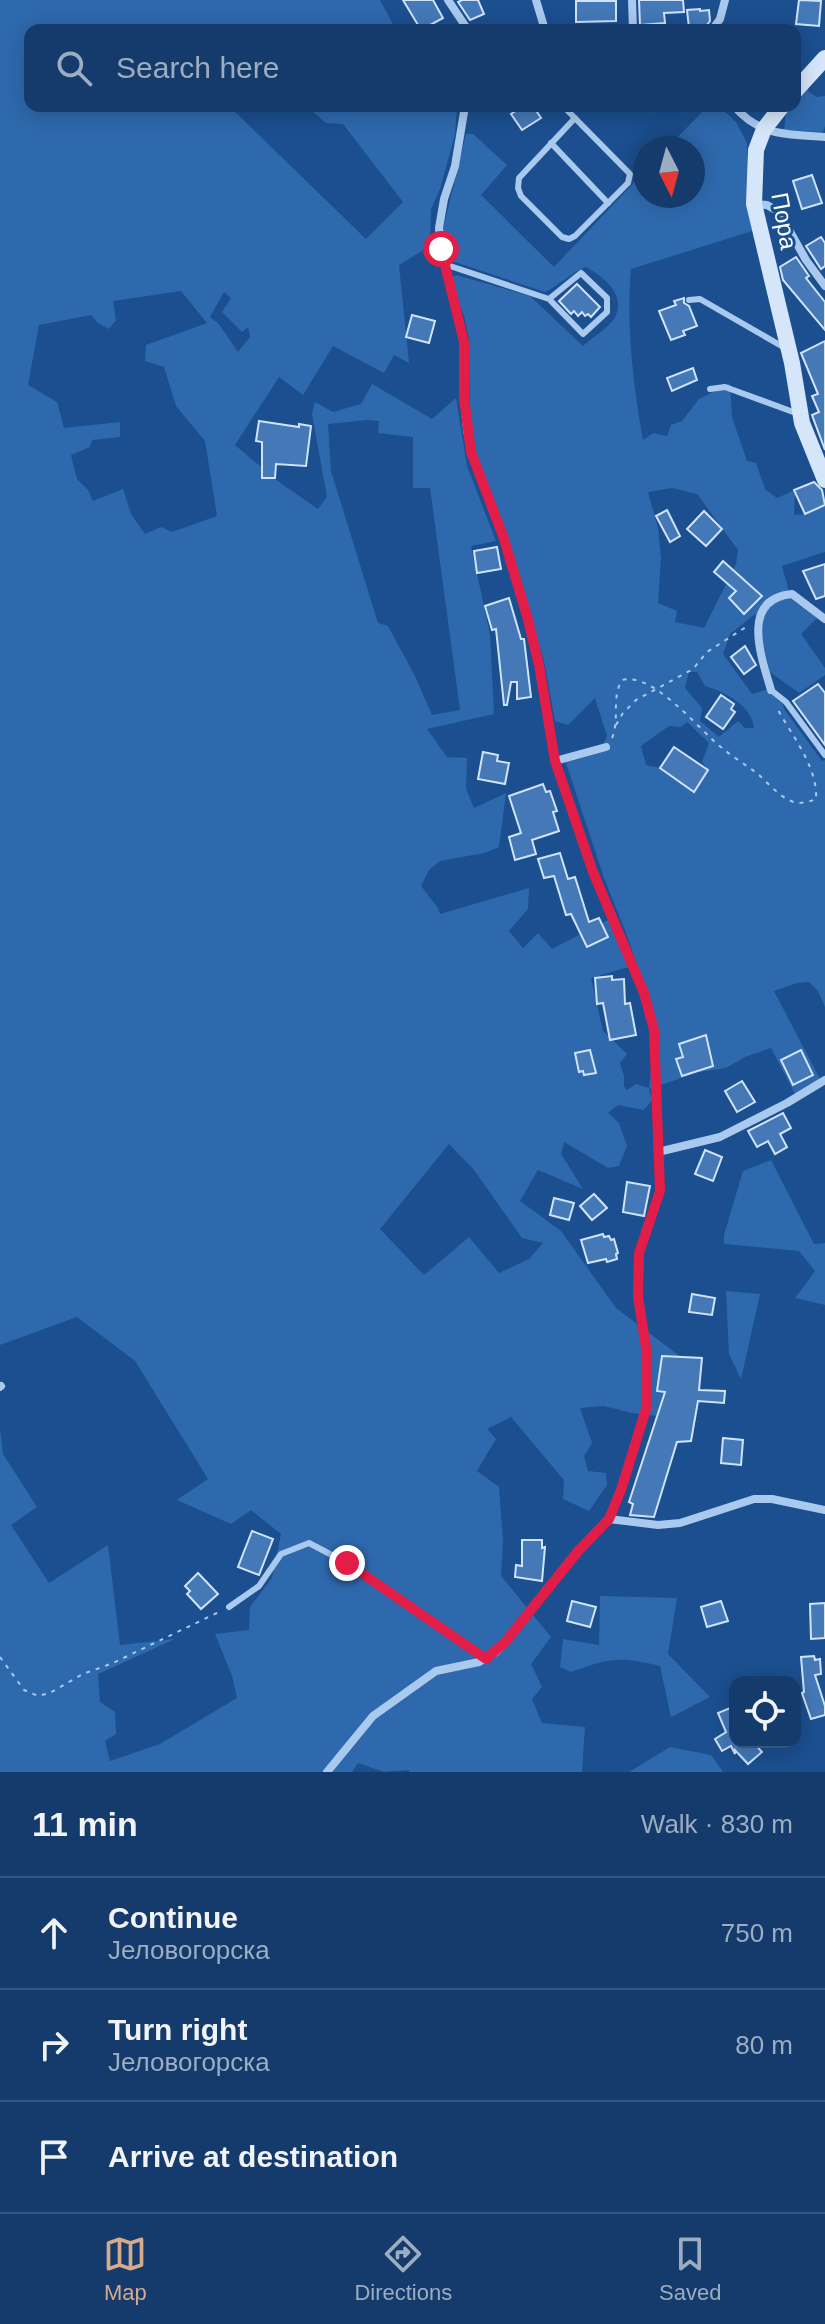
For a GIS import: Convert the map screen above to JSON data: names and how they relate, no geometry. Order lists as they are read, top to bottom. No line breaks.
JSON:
{"streets":{"street":["Пора"]},"north":"bottom","page":{"search":"Search here","heading":["11 min","Walk · 830 m"],"list":[["Continue","Јеловогорска","750 m"],["Turn right","Јеловогорска","80 m"],"Arrive at destination"],"nav":["Map","Directions","Saved"]}}
